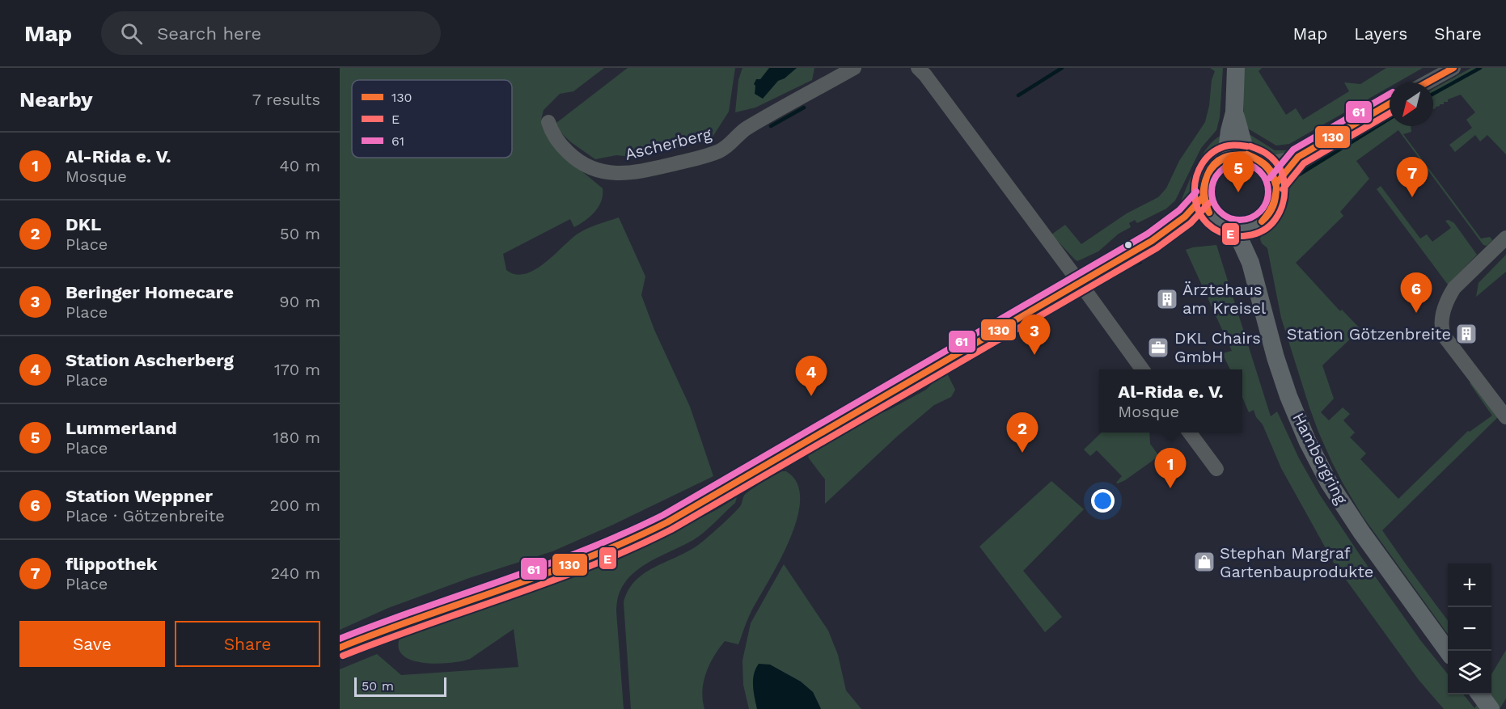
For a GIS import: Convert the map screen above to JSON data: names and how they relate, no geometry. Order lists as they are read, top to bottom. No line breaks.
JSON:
{"streets":{"main road":["Hambergring"],"street":["Ascherberg"]},"places":{"building":["Ärztehaus am Kreisel","Station Götzenbreite"],"office":["DKL Chairs GmbH"],"shop":["Stephan Margraf Gartenbauprodukte"]},"lines":["transit line 130","transit line 61","transit line E"],"legend":["130","E","61"],"scale_bar":"50 m","north":"bottom left","page":{"header":"Map","search":"Search here","nav":["Map","Layers","Share"],"heading":["Nearby","7 results"],"list":[{"mark":"1","name":"Al-Rida e. V.","note":"Mosque","value":"40 m"},{"mark":"2","name":"DKL","note":"Place","value":"50 m"},{"mark":"3","name":"Beringer Homecare","note":"Place","value":"90 m"},{"mark":"4","name":"Station Ascherberg","note":"Place","value":"170 m"},{"mark":"5","name":"Lummerland","note":"Place","value":"180 m"},{"mark":"6","name":"Station Weppner","note":"Place · Götzenbreite","value":"200 m"},{"mark":"7","name":"flippothek","note":"Place","value":"240 m"}],"pins":["5","7","6","3","4","2","1"],"popup":["Al-Rida e. V.","Mosque"],"map_buttons":["+","−"],"buttons":["Save","Share"],"scale":"50 m"}}
